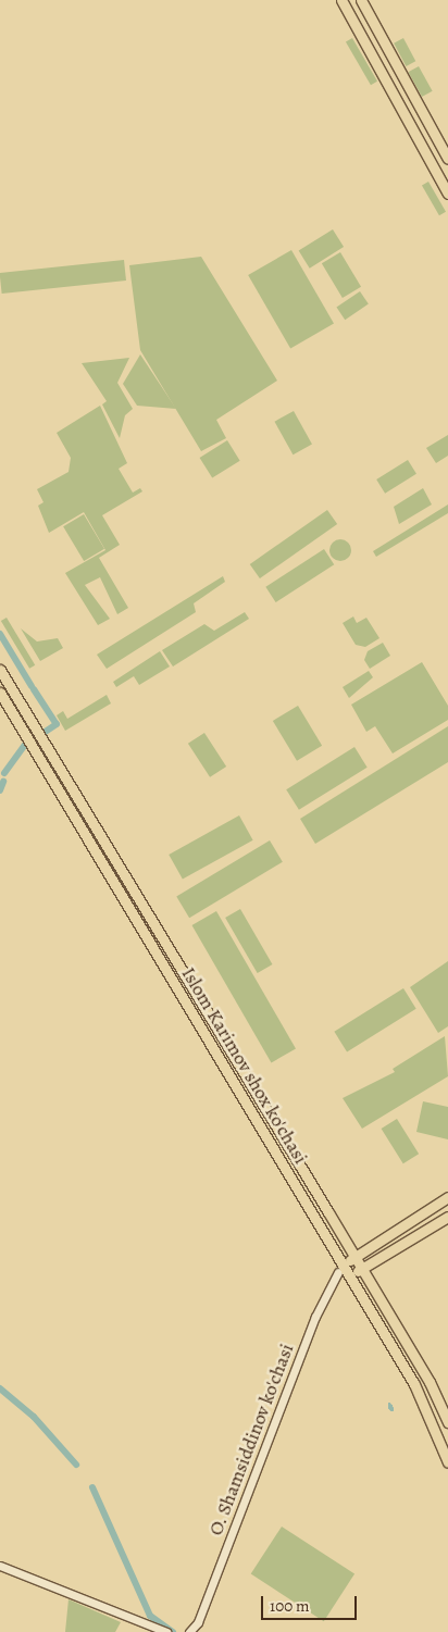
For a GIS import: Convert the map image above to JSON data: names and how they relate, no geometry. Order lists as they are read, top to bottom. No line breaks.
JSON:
{"streets":{"main road":["Islom Karimov shox ko'chasi"],"street":["O. Shamsiddinov ko'chasi"]},"crossings":[["Islom Karimov shox ko'chasi","O. Shamsiddinov ko'chasi"]],"scale_bar":"100 m"}
